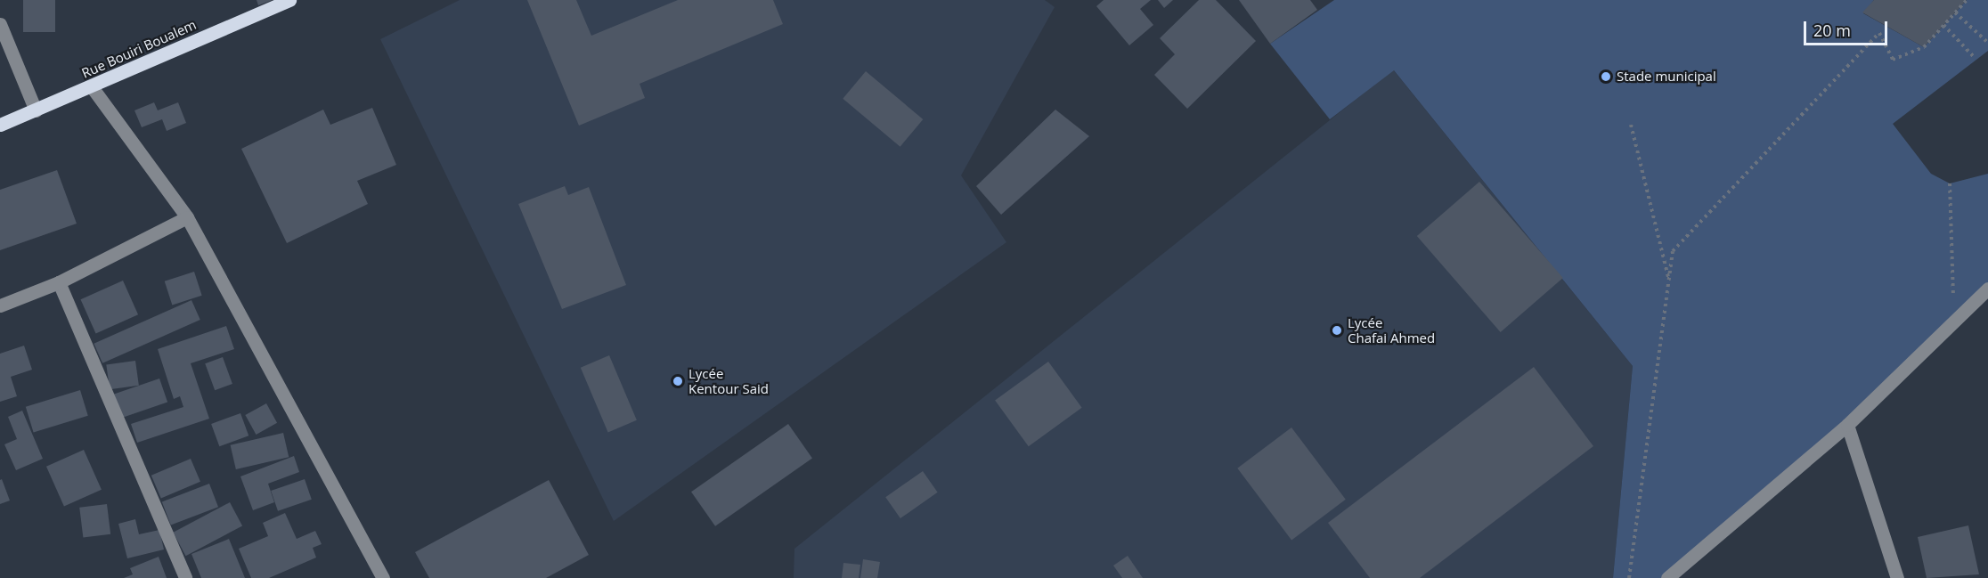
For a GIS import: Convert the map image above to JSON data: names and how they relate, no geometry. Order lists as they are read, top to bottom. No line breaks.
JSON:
{"streets":{"main road":["Rue Bouiri Boualem"]},"places":["Stade municipal","Lycée Chafai Ahmed","Lycée Kentour Said"],"scale_bar":"20 m"}
